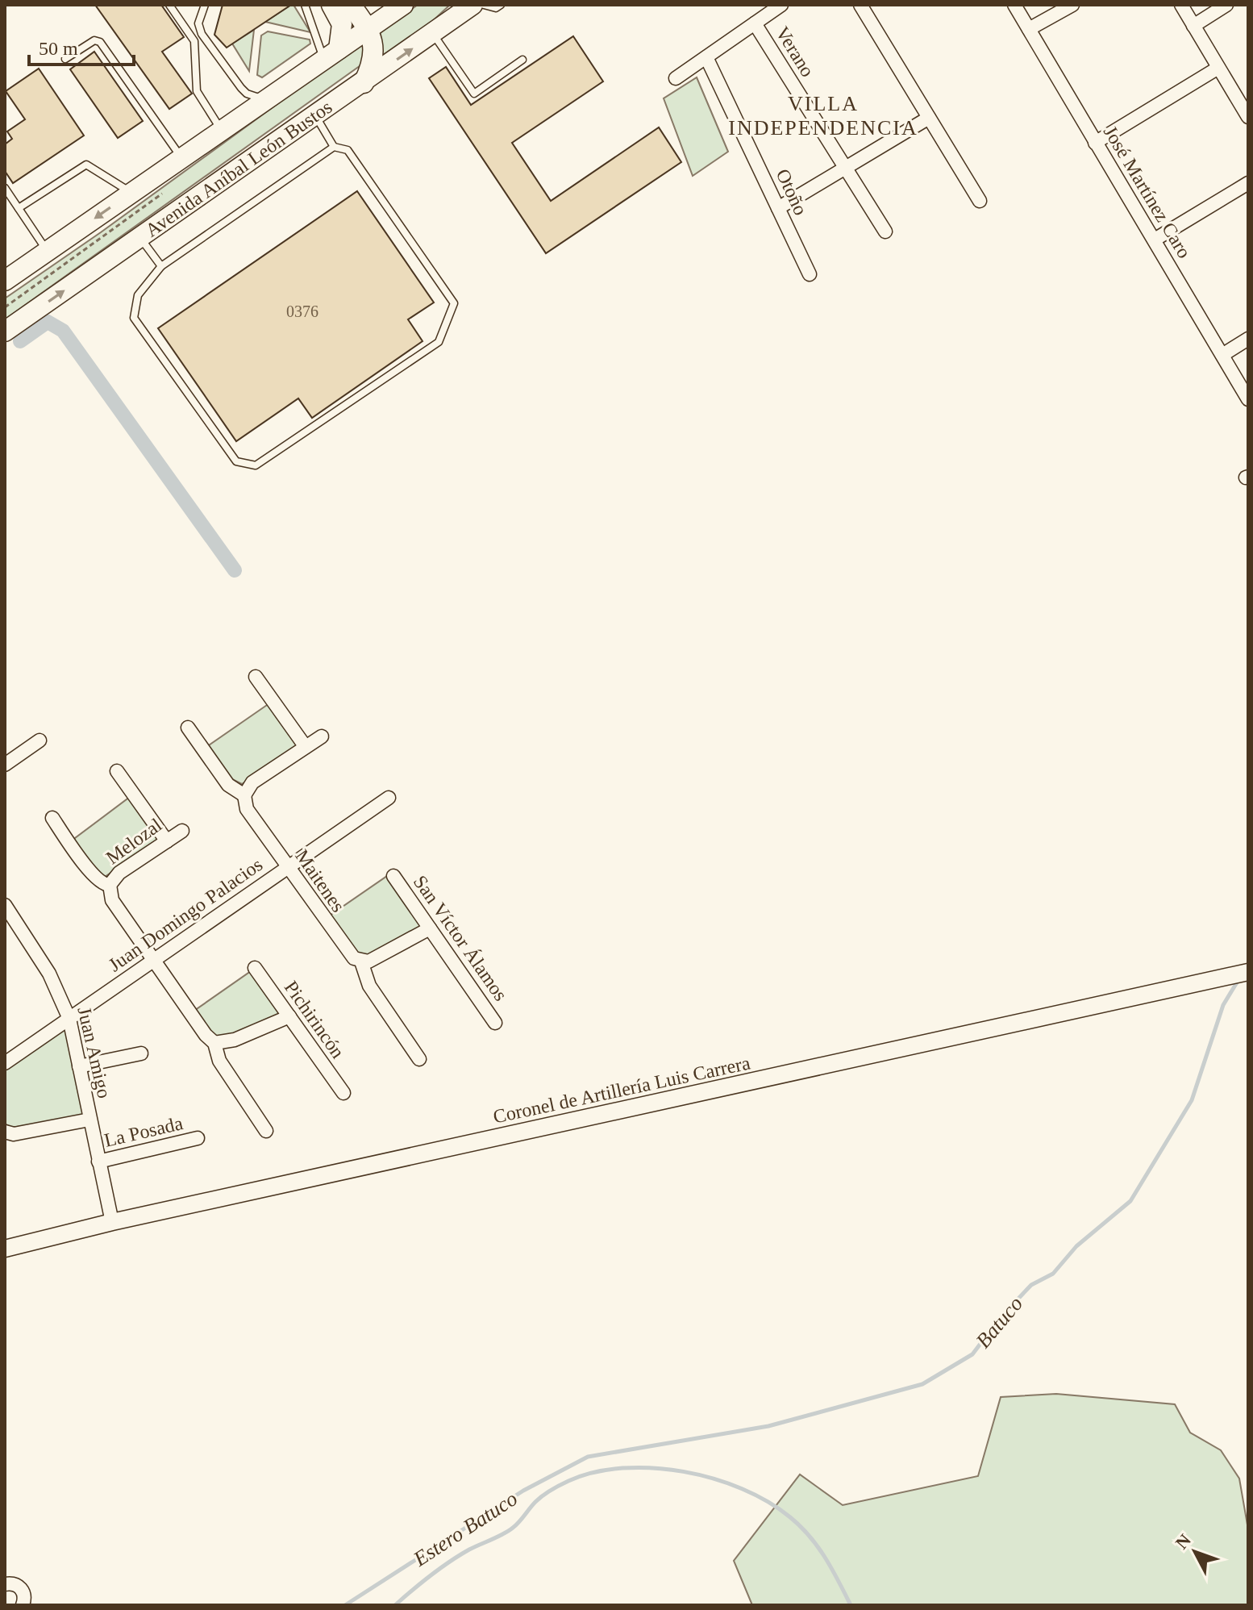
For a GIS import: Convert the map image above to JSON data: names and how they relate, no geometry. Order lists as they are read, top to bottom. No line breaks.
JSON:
{"streets":{"main road":["Avenida Aníbal León Bustos"],"street":["Verano","Otoño","José Martínez Caro","Melozal","Maitenes","Juan Domingo Palacios","San Víctor Álamos","Pichirincón","Juan Amigo","Coronel de Artillería Luis Carrera","La Posada"]},"crossings":[["Maitenes","Juan Domingo Palacios"],["Juan Domingo Palacios","Juan Amigo"],["Juan Amigo","Coronel de Artillería Luis Carrera"],["Juan Amigo","La Posada"]],"districts":["VILLA INDEPENDENCIA"],"water":["Batuco","Estero Batuco"],"house_numbers":["0376"],"scale_bar":"50 m","north":"top left"}
